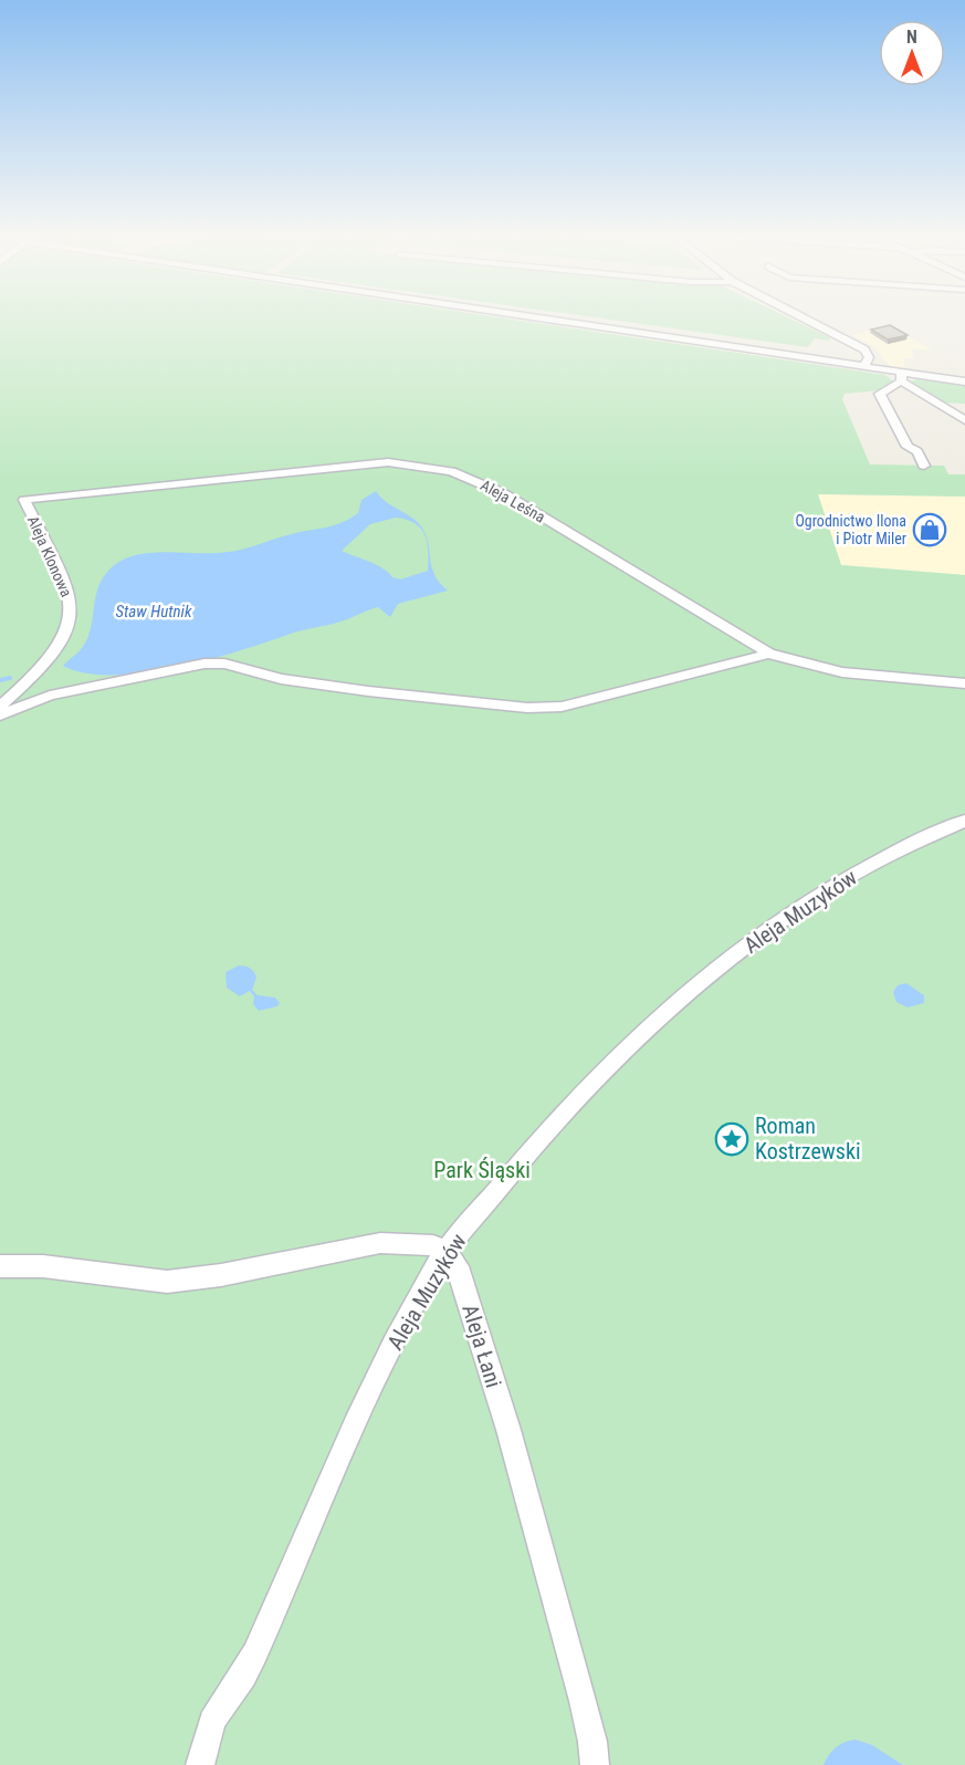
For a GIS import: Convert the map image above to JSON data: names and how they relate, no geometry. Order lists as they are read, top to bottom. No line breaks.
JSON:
{"streets":{"street":["Aleja Leśna","Aleja Klonowa","Aleja Muzyków","Aleja Łani"]},"crossings":[["Aleja Leśna","Aleja Klonowa"],["Aleja Muzyków","Aleja Łani"]],"water":["Staw Hutnik"],"parks":["Park Śląski"],"places":{"shop":["Ogrodnictwo Ilona i Piotr Miler"],"place":["Roman Kostrzewski"]},"north":"top"}
